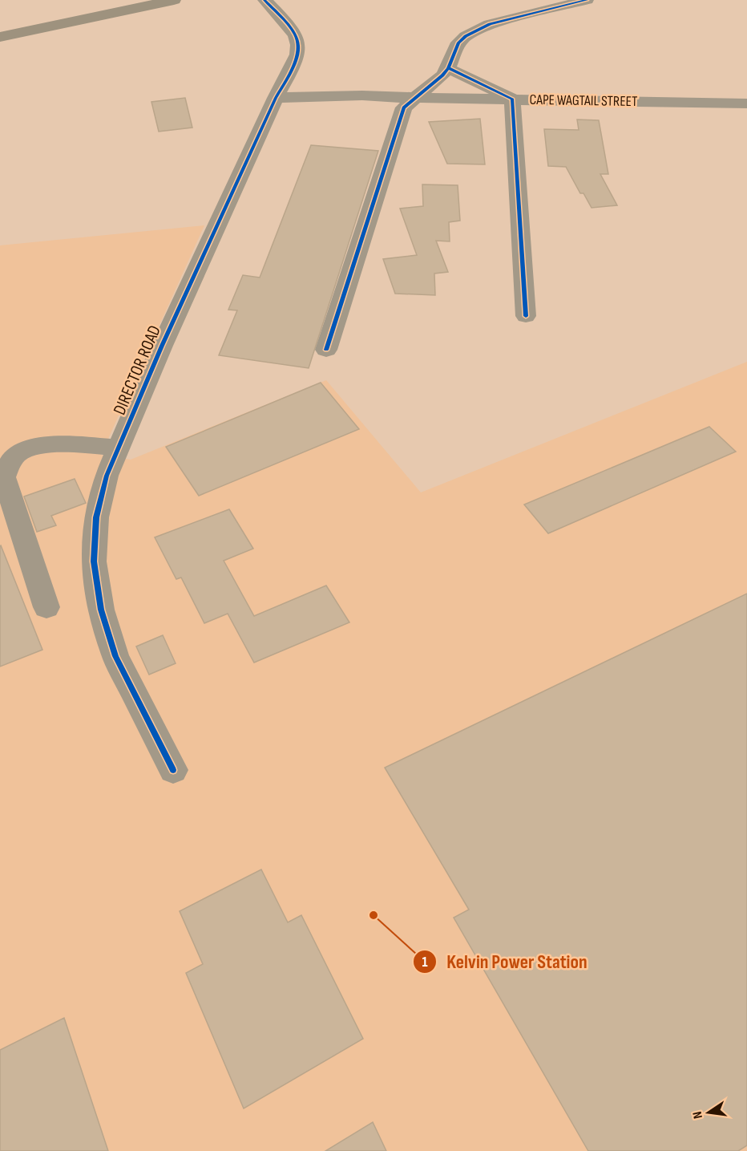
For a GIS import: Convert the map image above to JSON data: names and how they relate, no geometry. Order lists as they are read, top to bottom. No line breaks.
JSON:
{"streets":{"street":["CAPE WAGTAIL STREET","DIRECTOR ROAD"]},"places":["Kelvin Power Station"],"north":"left"}
